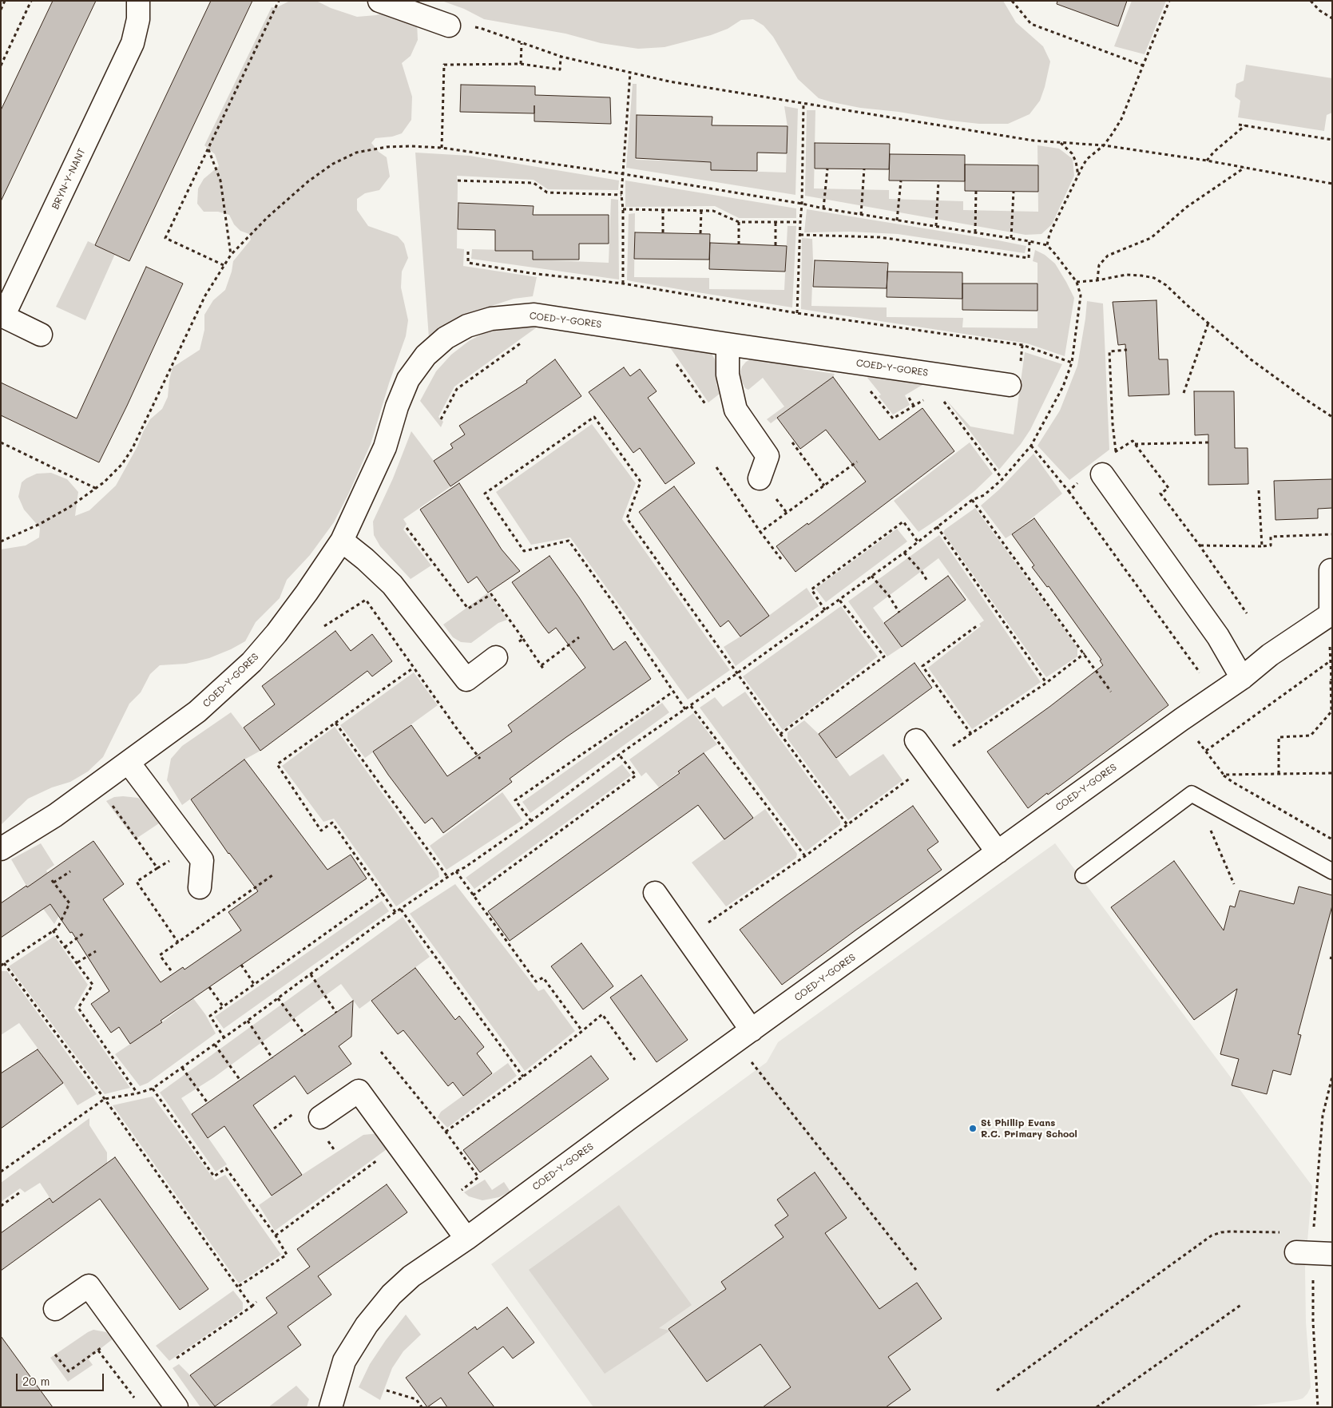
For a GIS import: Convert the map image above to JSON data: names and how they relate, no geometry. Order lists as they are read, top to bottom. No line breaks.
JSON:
{"streets":{"street":["BRYN-Y-NANT","COED-Y-GORES"]},"places":["St Phillip Evans R.C. Primary School"],"scale_bar":"20 m"}
